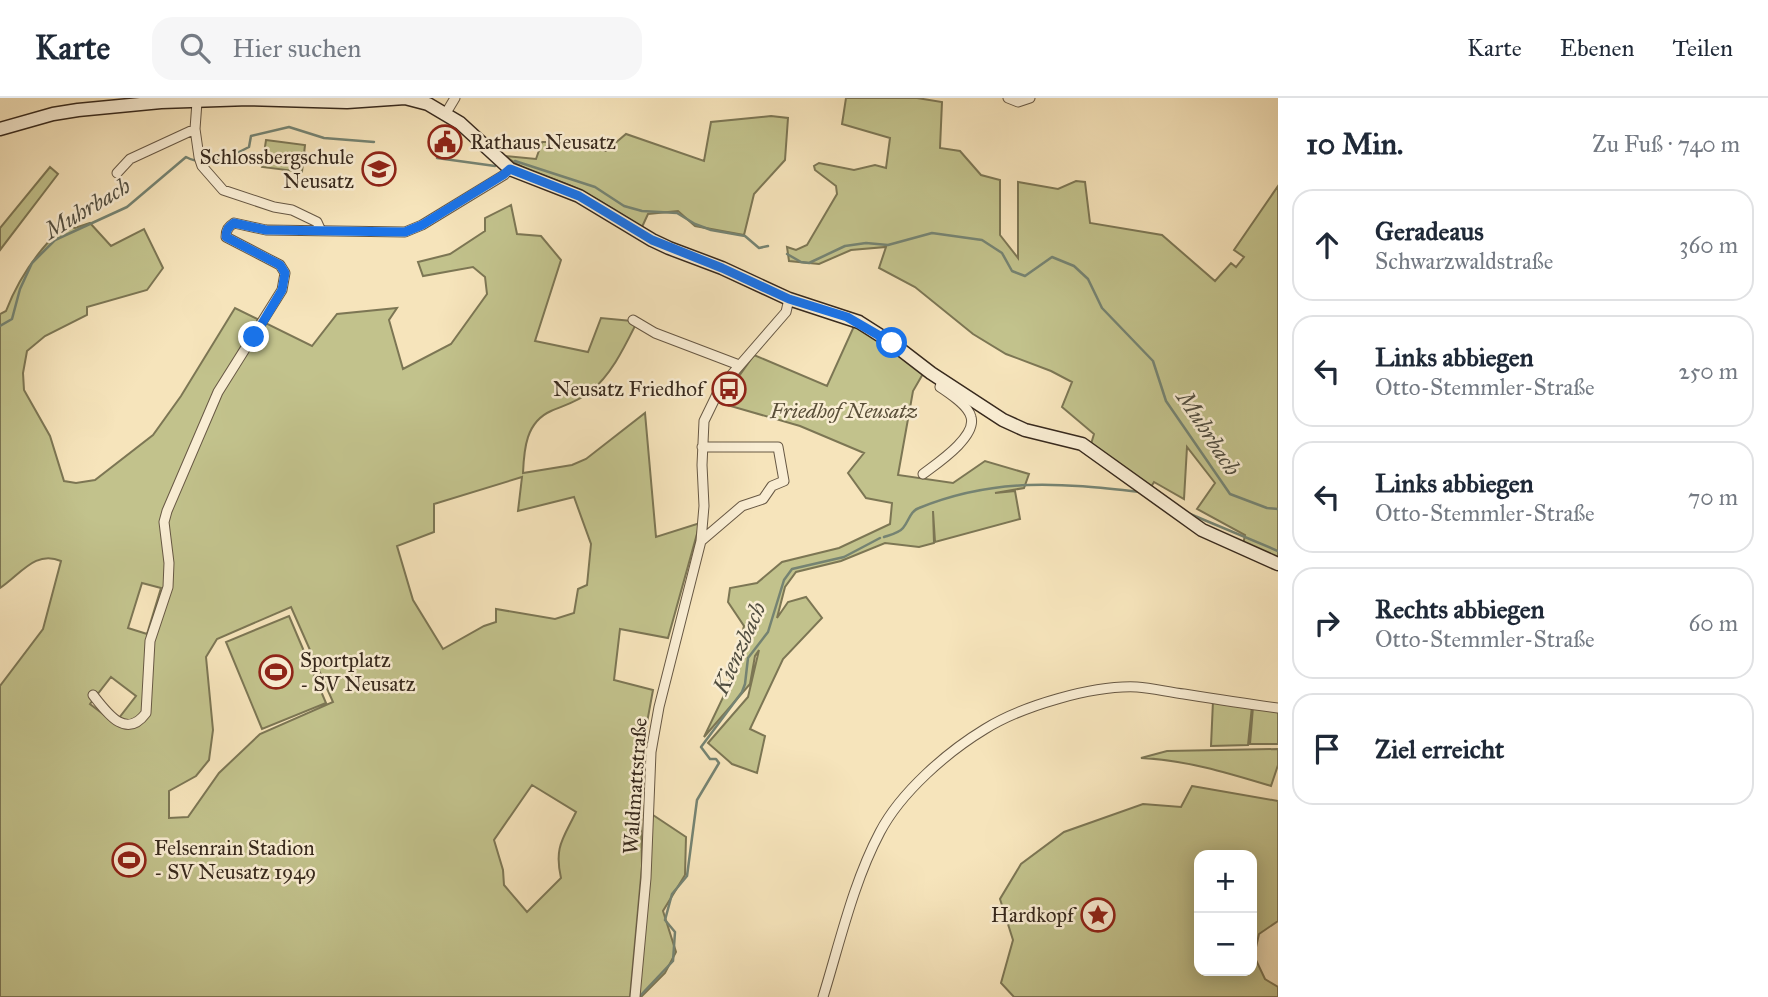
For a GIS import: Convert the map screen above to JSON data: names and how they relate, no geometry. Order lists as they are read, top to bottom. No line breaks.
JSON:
{"streets":{"street":["Waldmattstraße"]},"water":["Muhrbach","Kienzbach"],"parks":["Friedhof Neusatz"],"places":{"public building":["Rathaus Neusatz"],"school or university":["Schlossbergschule Neusatz"],"bus stop":["Neusatz Friedhof"],"sports":["Sportplatz - SV Neusatz","Felsenrain Stadion - SV Neusatz 1949"],"place":["Hardkopf"]},"page":{"header":"Karte","search":"Hier suchen","nav":["Karte","Ebenen","Teilen"],"heading":["10 Min.","Zu Fuß · 740 m"],"list":[["Geradeaus","Schwarzwaldstraße","360 m"],["Links abbiegen","Otto-Stemmler-Straße","250 m"],["Links abbiegen","Otto-Stemmler-Straße","70 m"],["Rechts abbiegen","Otto-Stemmler-Straße","60 m"],"Ziel erreicht"],"map_buttons":["+","−"]}}
